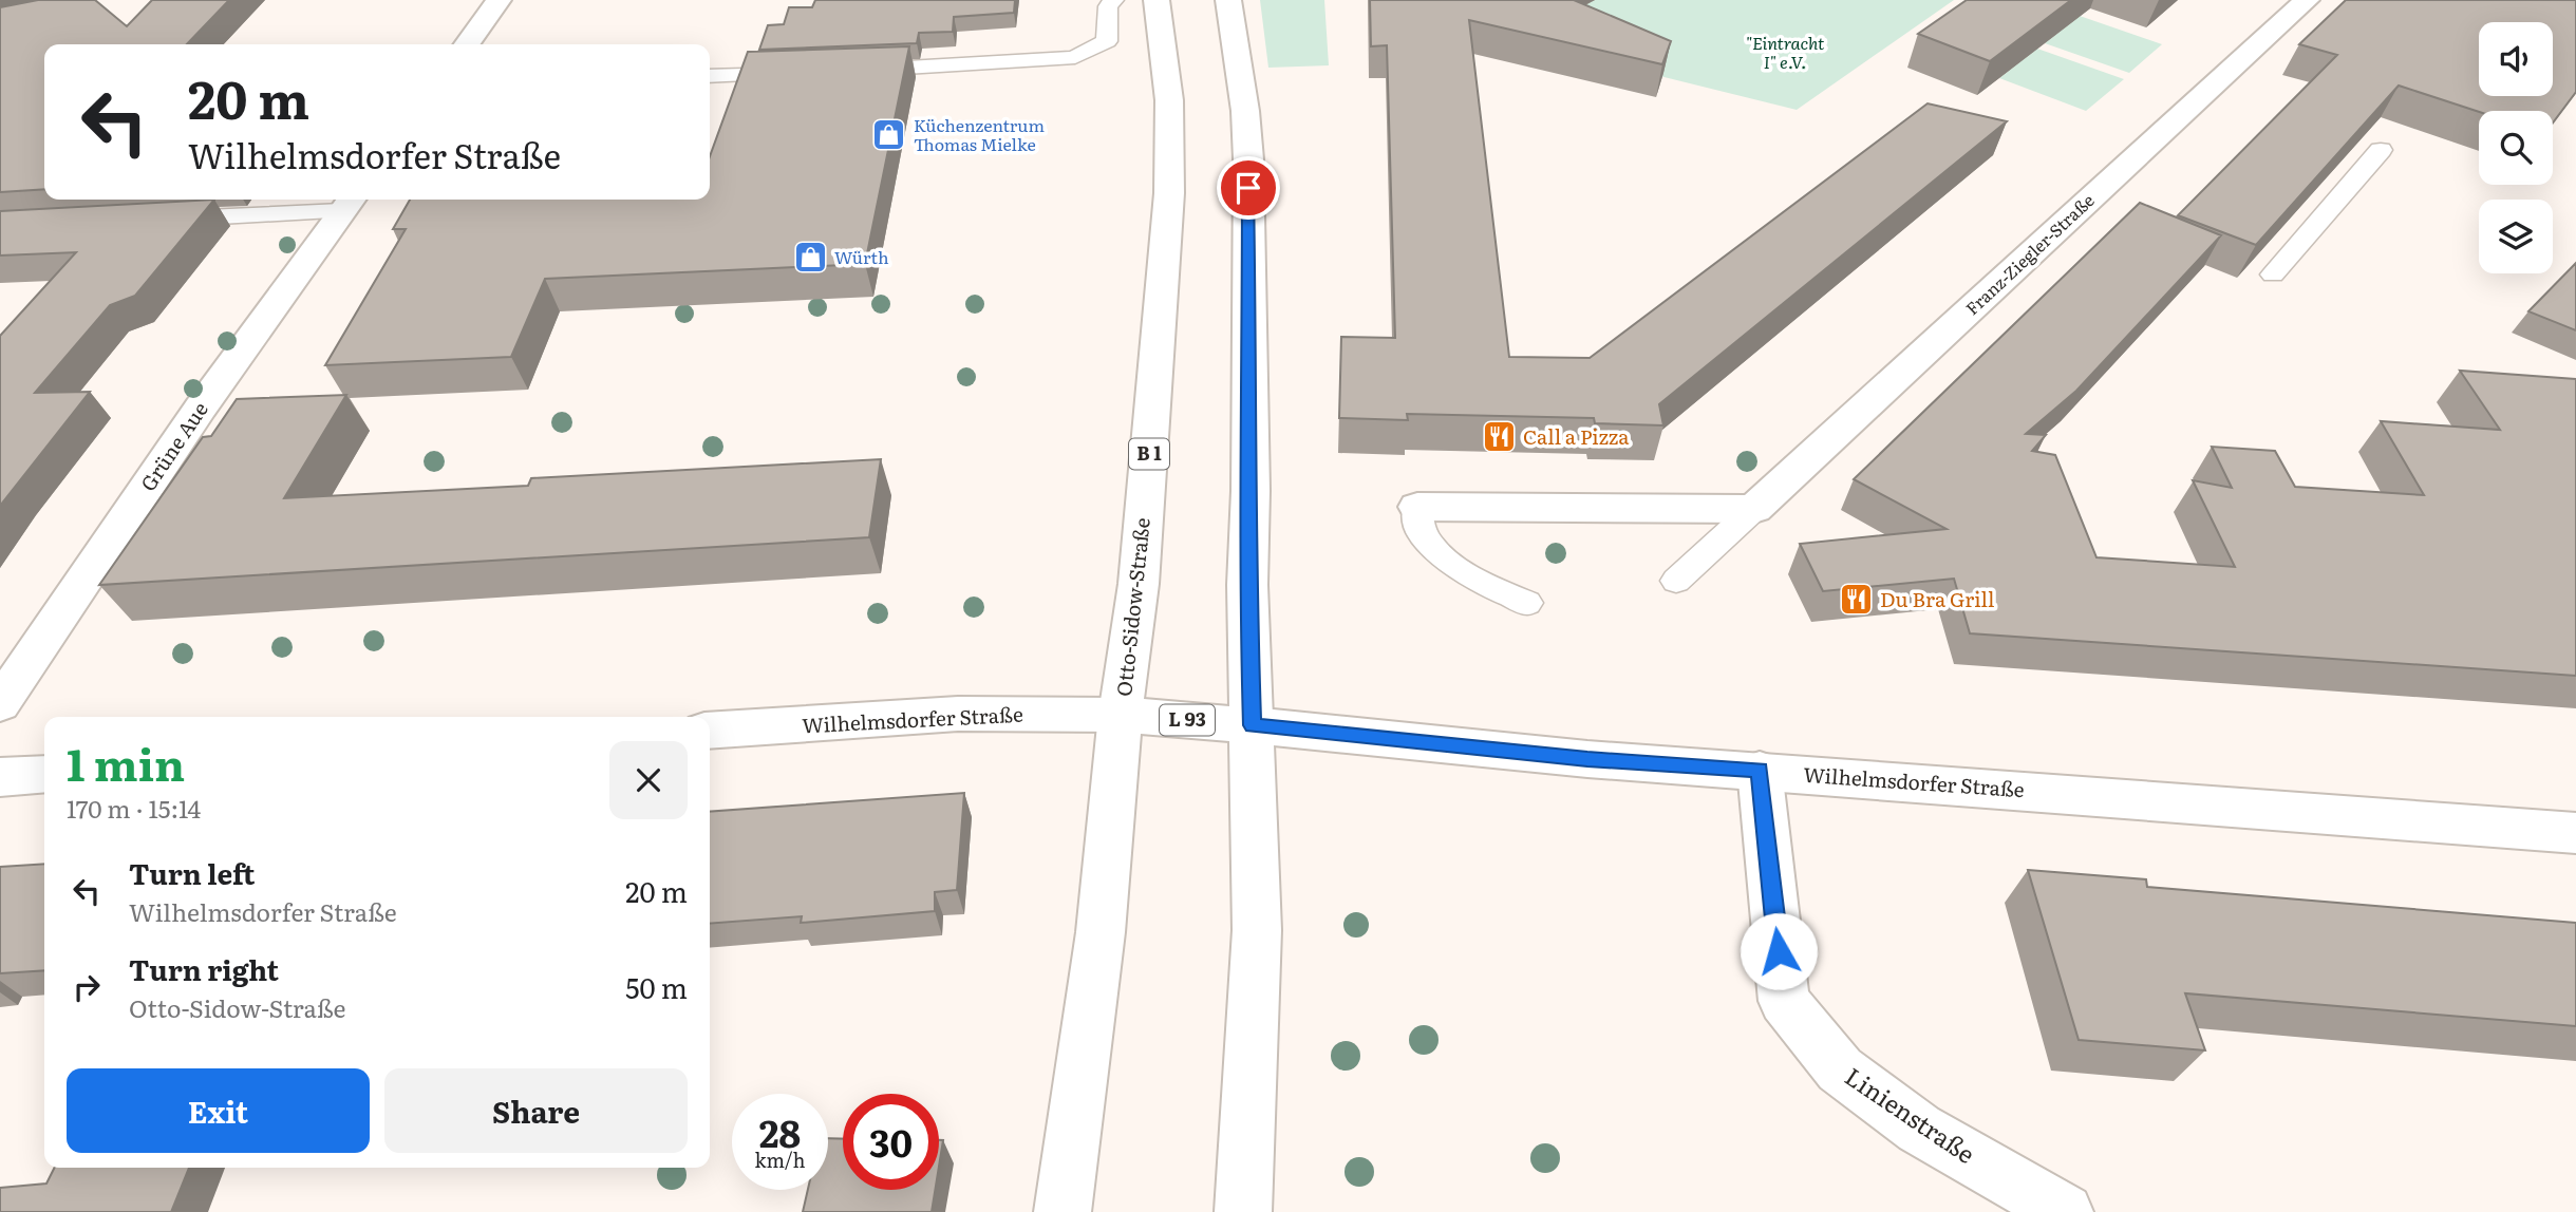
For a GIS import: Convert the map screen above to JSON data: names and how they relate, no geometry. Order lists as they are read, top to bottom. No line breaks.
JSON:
{"streets":{"street":["Franz-Ziegler-Straße","Grüne Aue","B 1","Otto-Sidow-Straße","Wilhelmsdorfer Straße","L 93","Linienstraße"]},"crossings":[["Otto-Sidow-Straße","Wilhelmsdorfer Straße"],["Otto-Sidow-Straße","L 93"],["Wilhelmsdorfer Straße","L 93"],["Wilhelmsdorfer Straße","Linienstraße"]],"parks":["\"Eintracht I\" e.V."],"places":{"shop":["Küchenzentrum Thomas Mielke","Würth"],"restaurant":["Call a Pizza","Du Bra Grill"]},"page":{"turn":["20 m","Wilhelmsdorfer Straße"],"heading":["1 min","170 m · 15:14"],"list":[{"name":"Turn left","note":"Wilhelmsdorfer Straße","value":"20 m"},{"name":"Turn right","note":"Otto-Sidow-Straße","value":"50 m"}],"buttons":["Exit","Share"],"speed":"28 km/h","limit":"30"}}
